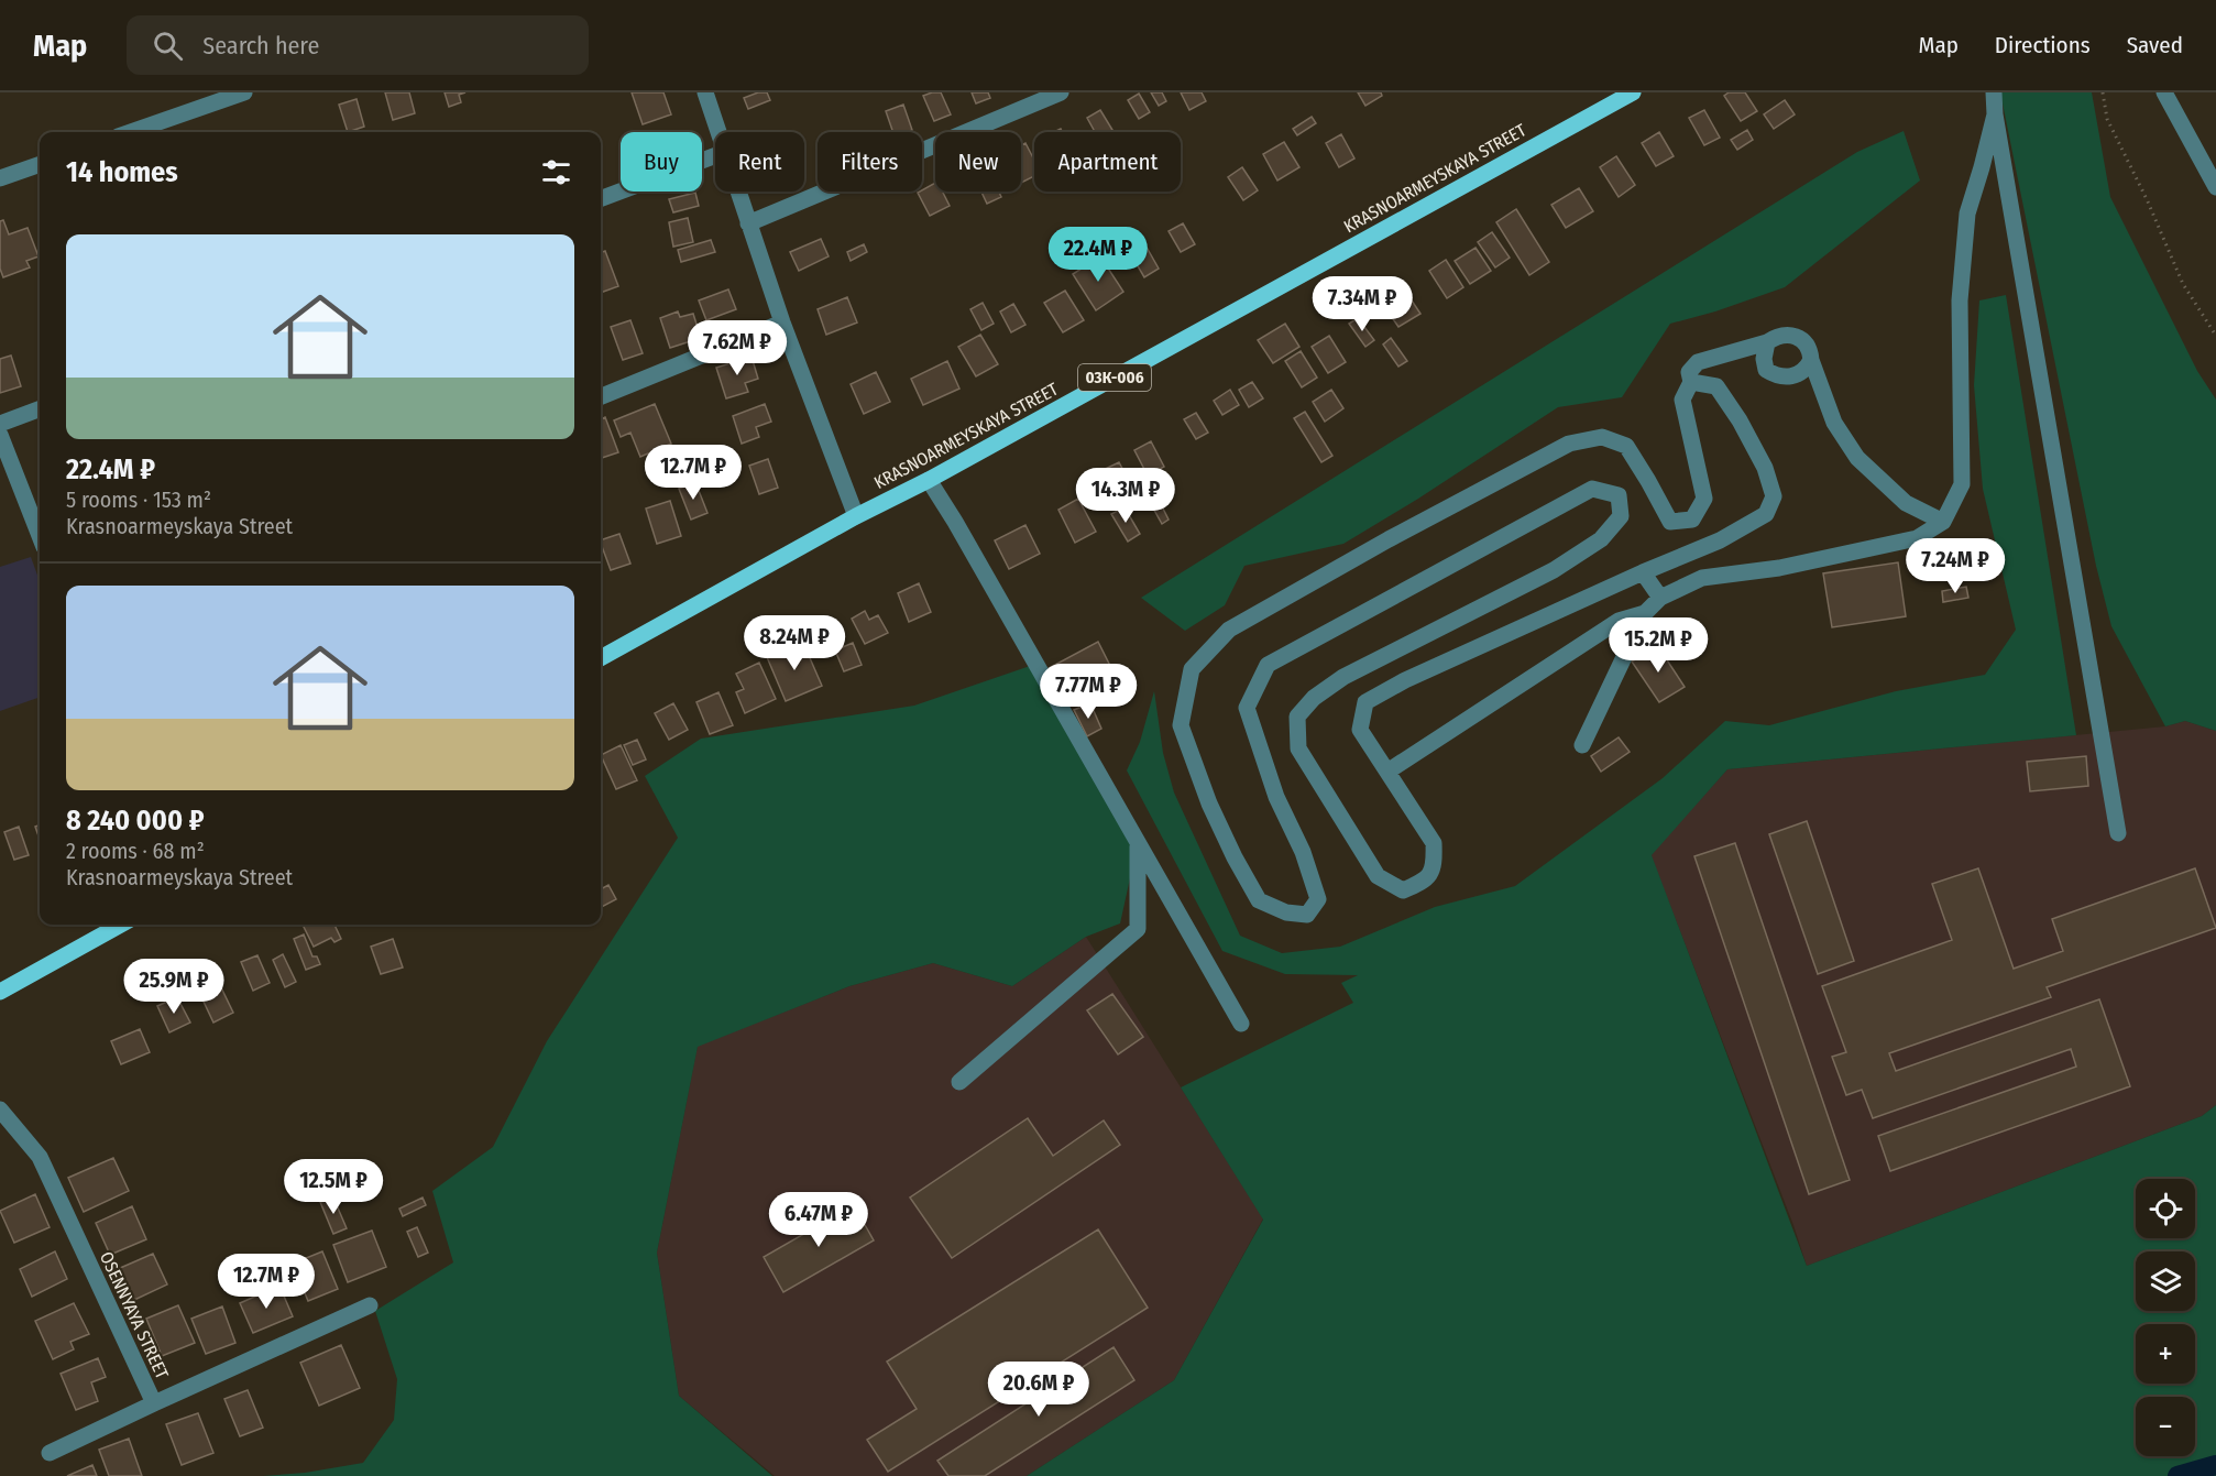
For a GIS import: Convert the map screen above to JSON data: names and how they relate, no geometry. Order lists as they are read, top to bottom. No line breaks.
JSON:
{"streets":{"main road":["KRASNOARMEYSKAYA STREET","03К-006"],"street":["OSENNYAYA STREET"]},"page":{"header":"Map","search":"Search here","nav":["Map","Directions","Saved"],"chip":["Buy","Rent","Filters","New","Apartment"],"heading":"14 homes","list":[{"name":"22.4M ₽","note":"5 rooms · 153 m² · Krasnoarmeyskaya Street"},{"name":"8 240 000 ₽","note":"2 rooms · 68 m² · Krasnoarmeyskaya Street"}],"price":["22.4M ₽","7.34M ₽","7.62M ₽","12.7M ₽","14.3M ₽","7.24M ₽","8.24M ₽","15.2M ₽","7.77M ₽","25.9M ₽","12.5M ₽","6.47M ₽","12.7M ₽","20.6M ₽"],"map_buttons":["+","−"]}}
